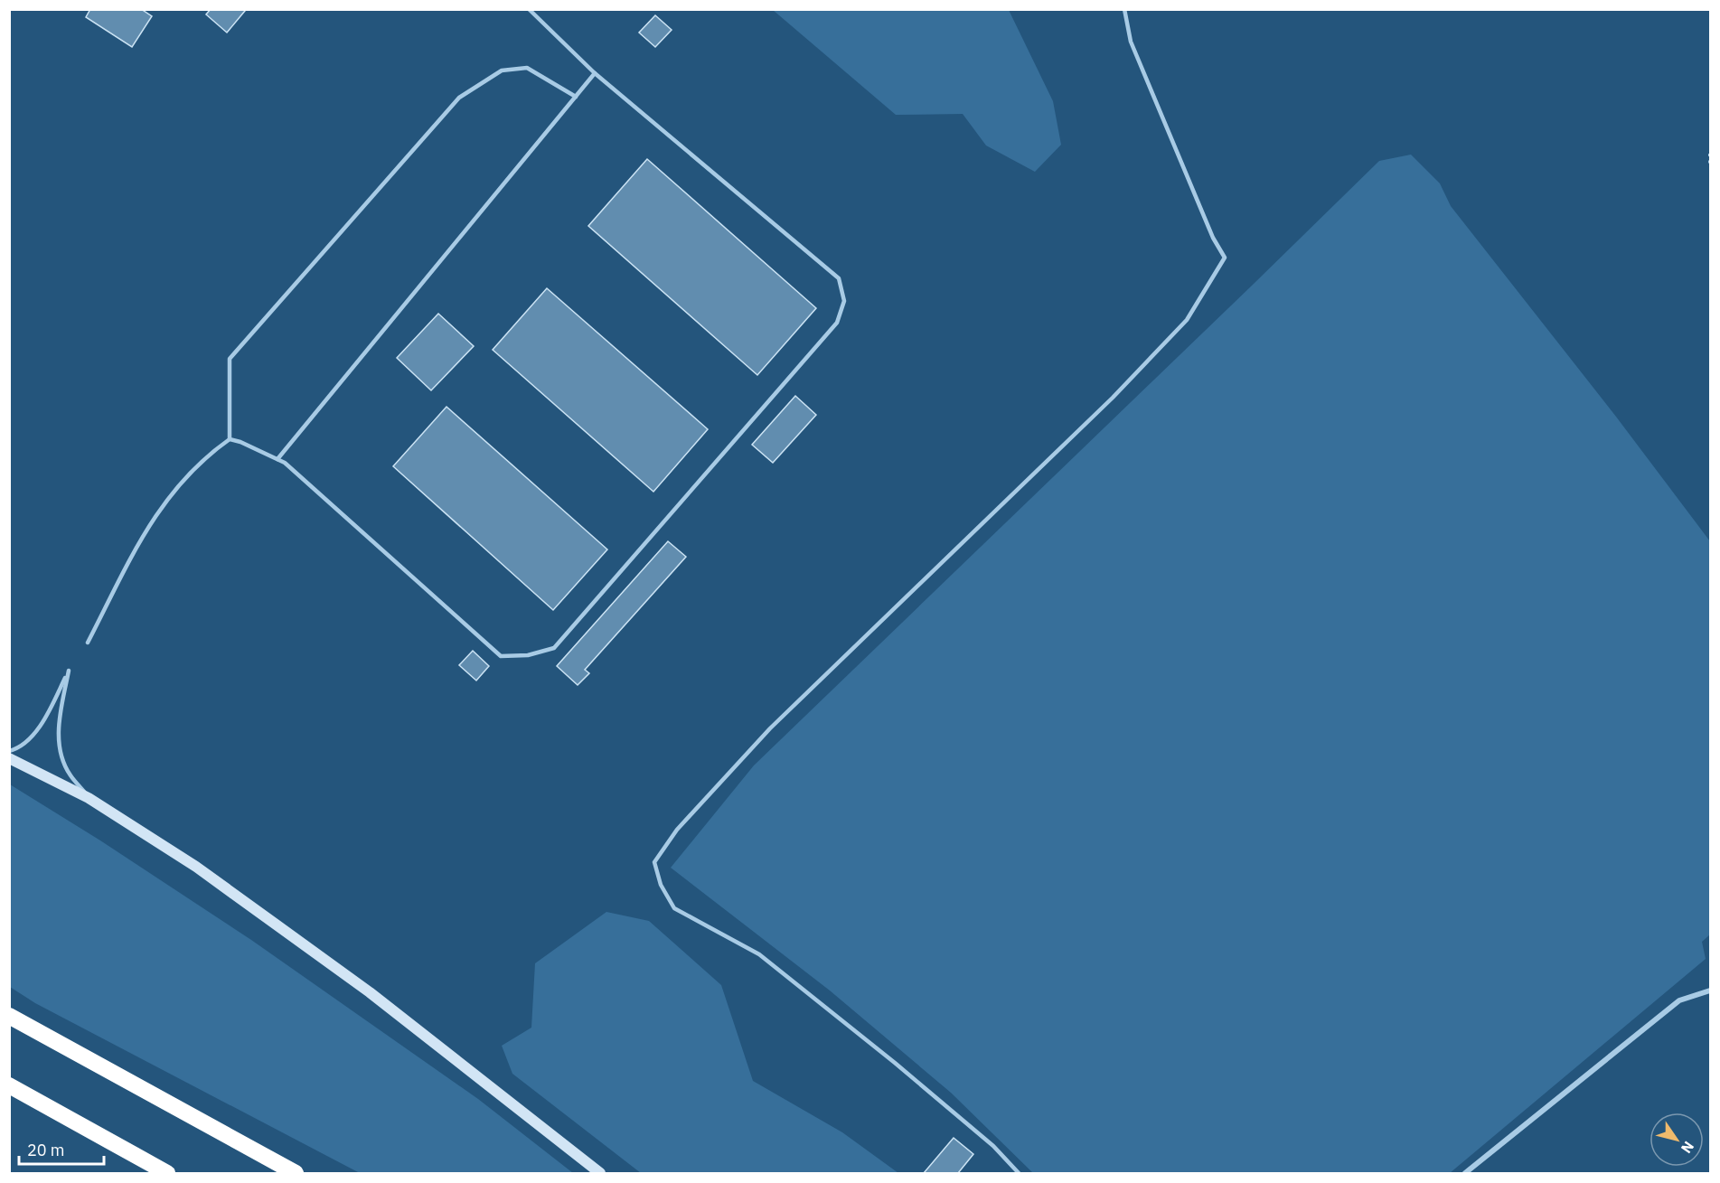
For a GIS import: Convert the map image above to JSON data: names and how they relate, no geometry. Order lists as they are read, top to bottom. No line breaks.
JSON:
{"scale_bar":"20 m","north":"bottom right"}
